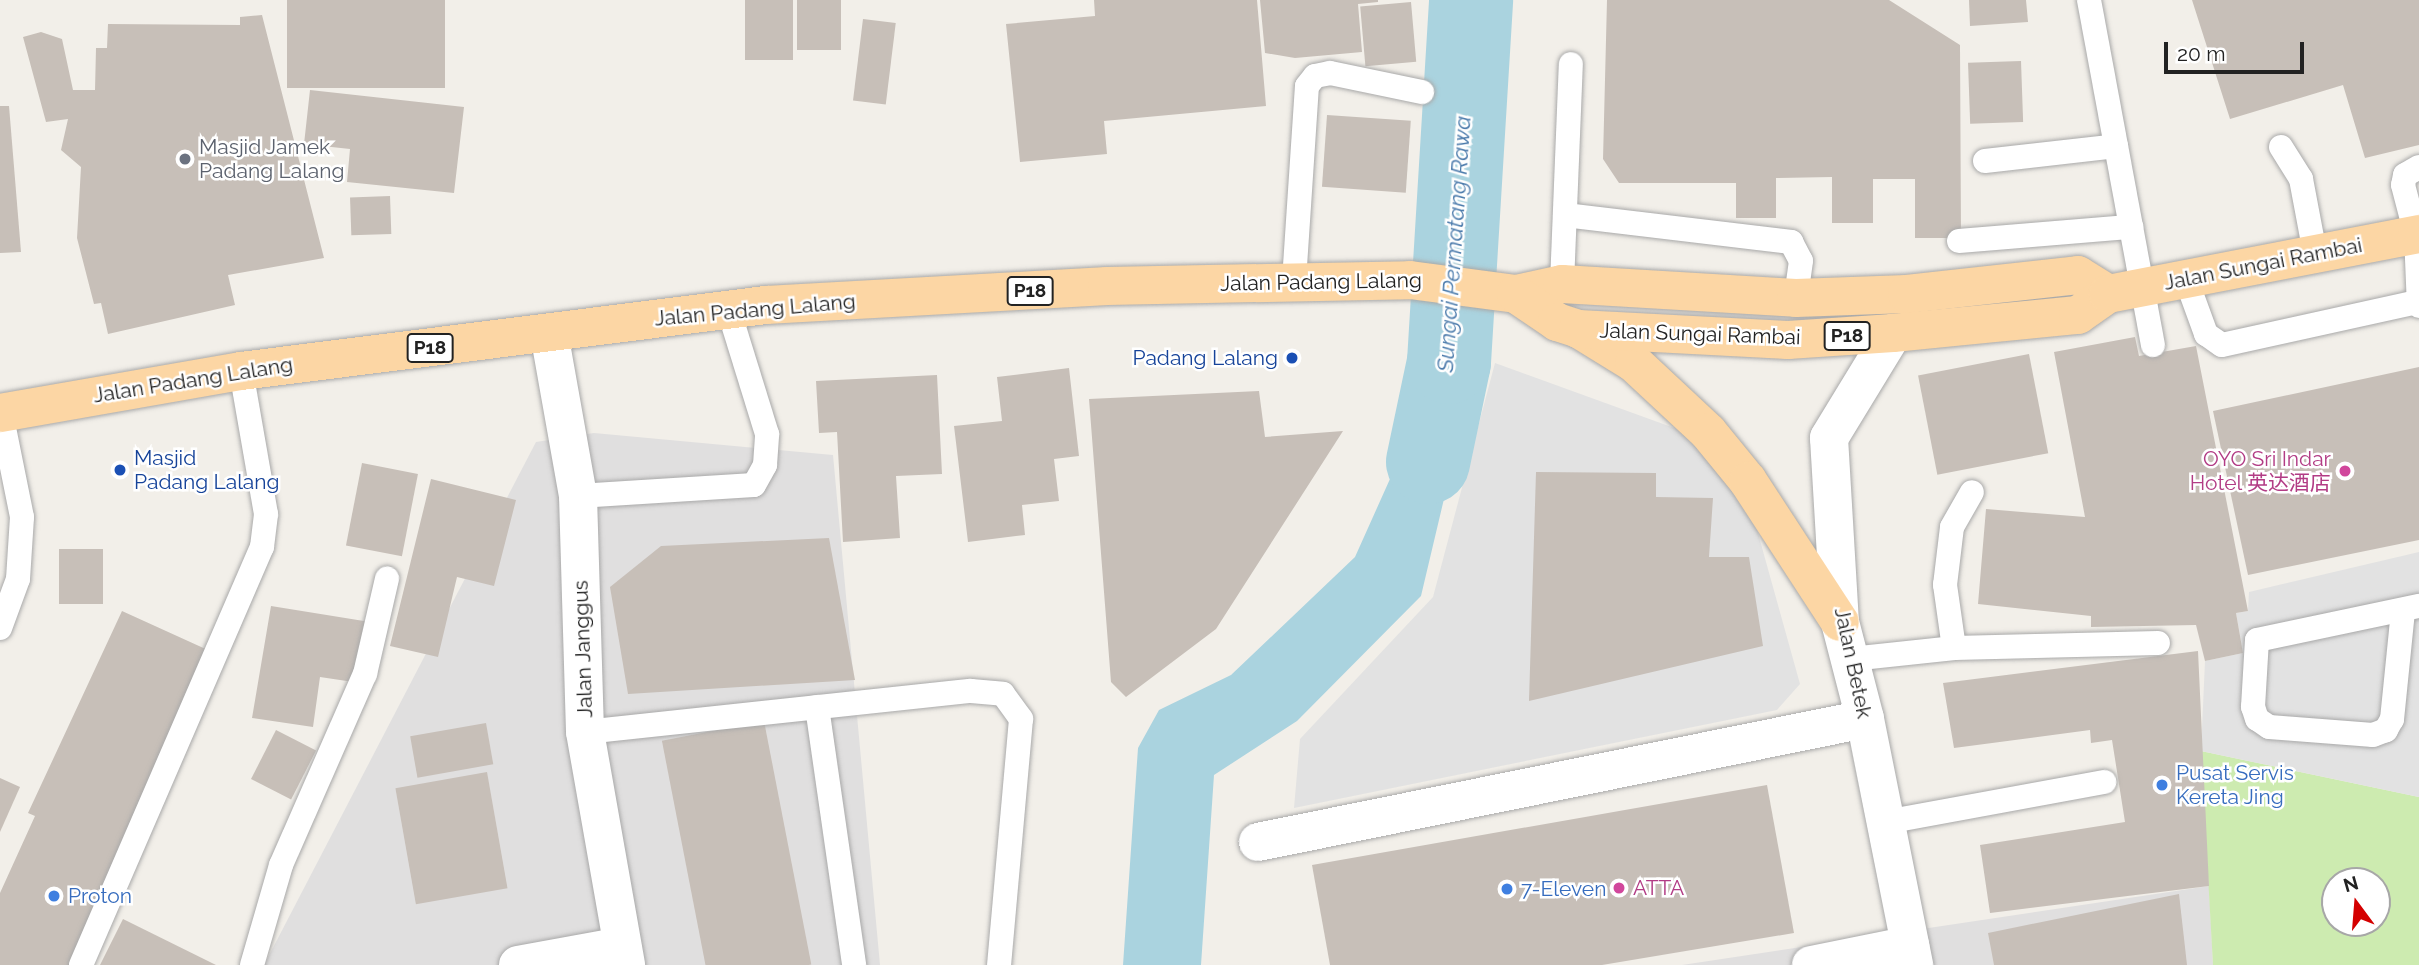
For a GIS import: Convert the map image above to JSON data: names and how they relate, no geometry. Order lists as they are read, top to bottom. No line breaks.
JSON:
{"streets":{"main road":["Jalan Sungai Rambai","Jalan Padang Lalang","P18"],"street":["Jalan Janggus","Jalan Betek"]},"crossings":[["Jalan Sungai Rambai","Jalan Padang Lalang"],["Jalan Sungai Rambai","Jalan Betek"],["Jalan Padang Lalang","Jalan Janggus"]],"water":["Sungai Permatang Rawa"],"places":["Masjid Jamek Padang Lalang","Padang Lalang","Masjid Padang Lalang","OYO Sri Indar Hotel 英达酒店","Pusat Servis Kereta Jing","ATTA","7-Eleven","Proton"],"scale_bar":"20 m","north":"top"}
